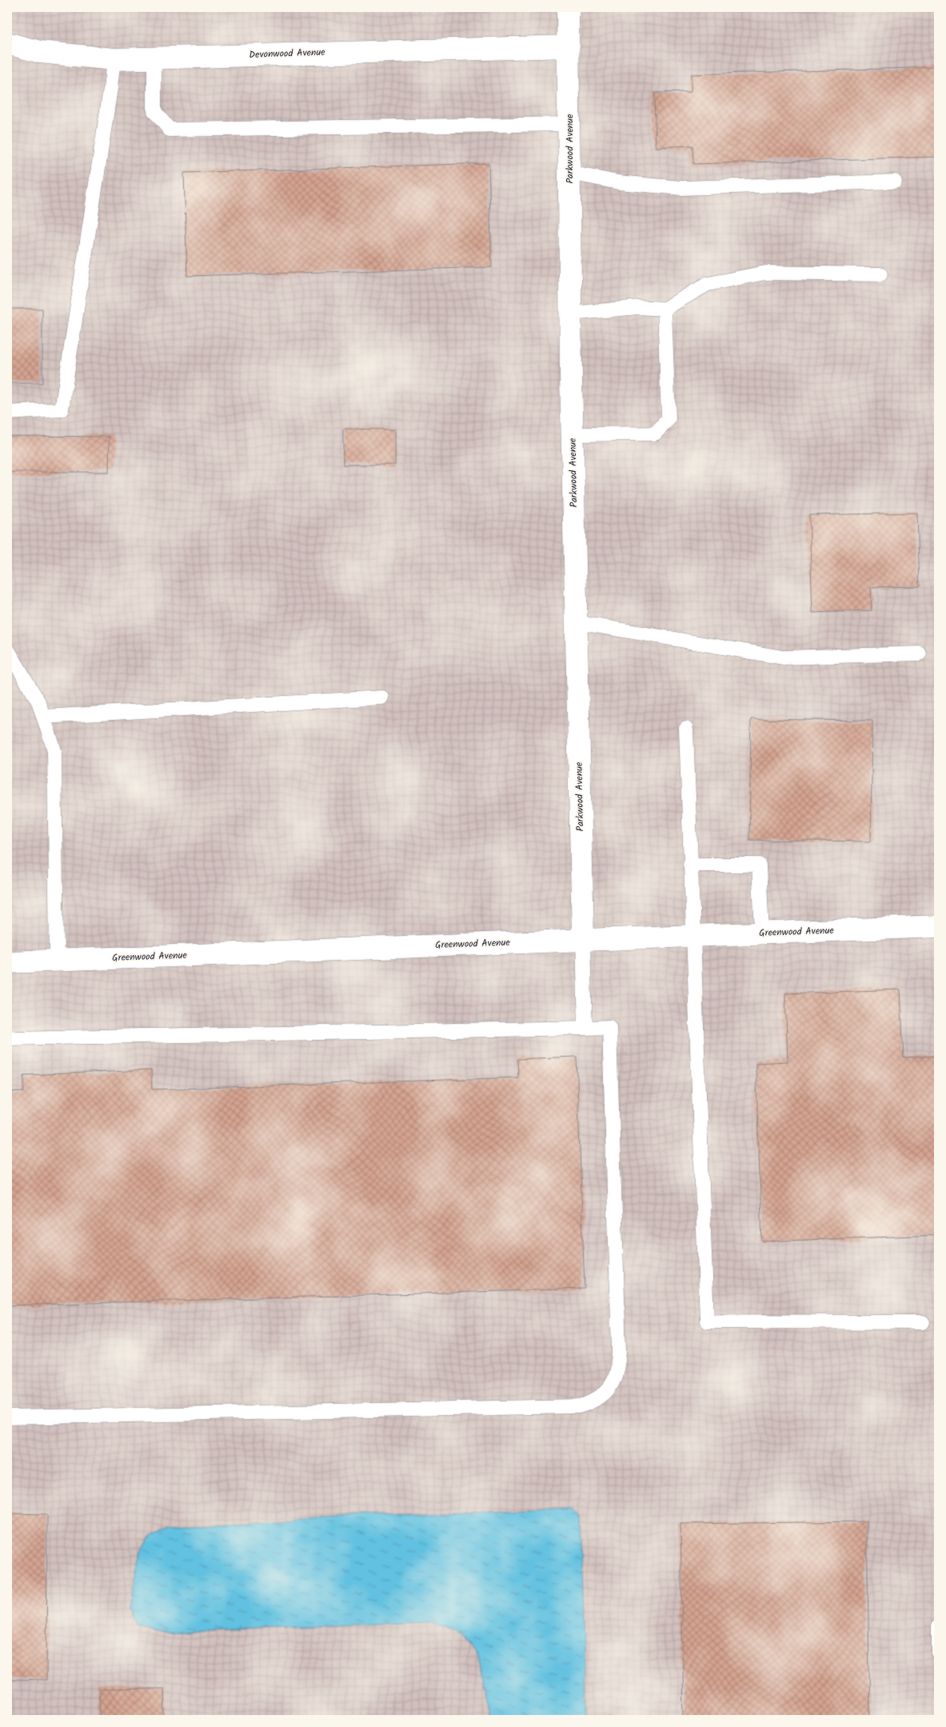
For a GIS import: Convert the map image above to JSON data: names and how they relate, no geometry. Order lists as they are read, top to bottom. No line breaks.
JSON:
{"streets":{"street":["Devonwood Avenue","Parkwood Avenue","Greenwood Avenue"]},"crossings":[["Devonwood Avenue","Parkwood Avenue"],["Parkwood Avenue","Greenwood Avenue"]]}
